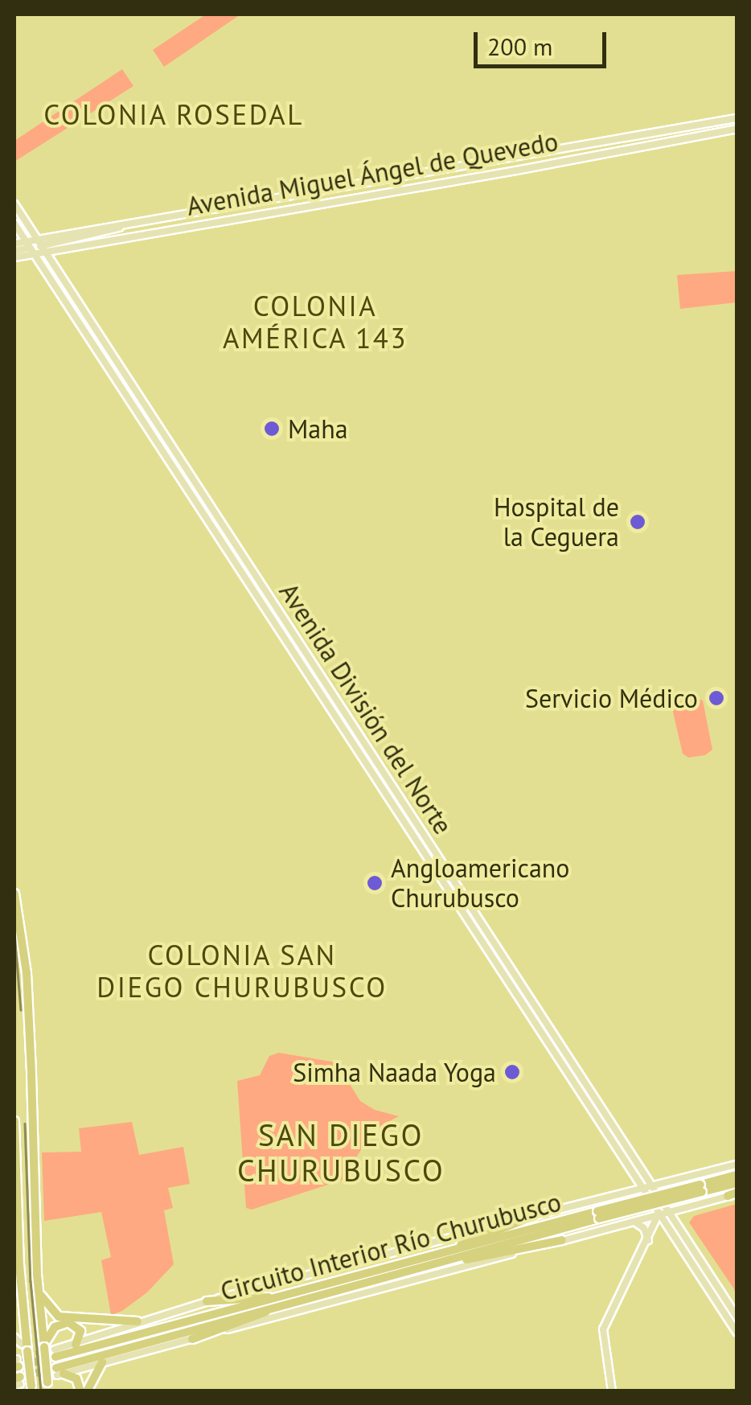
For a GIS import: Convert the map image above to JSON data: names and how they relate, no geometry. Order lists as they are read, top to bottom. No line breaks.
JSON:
{"streets":{"highway":["Circuito Interior Río Churubusco"],"main road":["Avenida Miguel Ángel de Quevedo","Avenida División del Norte"]},"crossings":[["Avenida Miguel Ángel de Quevedo","Avenida División del Norte"]],"districts":["COLONIA ROSEDAL","COLONIA AMÉRICA 143","COLONIA SAN DIEGO CHURUBUSCO","SAN DIEGO CHURUBUSCO"],"places":["Maha","Hospital de la Ceguera","Servicio Médico","Angloamericano Churubusco","Simha Naada Yoga"],"scale_bar":"200 m"}
